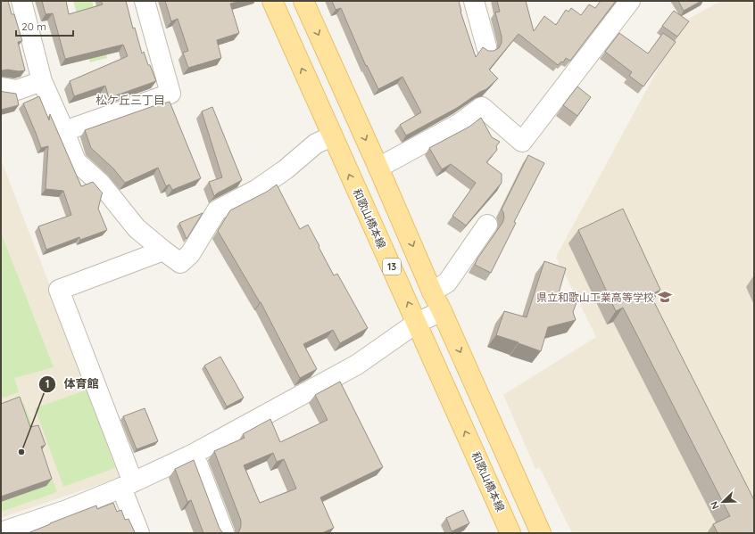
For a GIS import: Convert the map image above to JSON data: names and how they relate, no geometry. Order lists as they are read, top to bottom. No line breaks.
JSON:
{"streets":{"main road":["和歌山橋本線","13"]},"districts":["松ケ丘三丁目"],"places":{"school or university":["県立和歌山工業高等学校"],"other":["体育館"]},"scale_bar":"20 m","north":"bottom left"}
